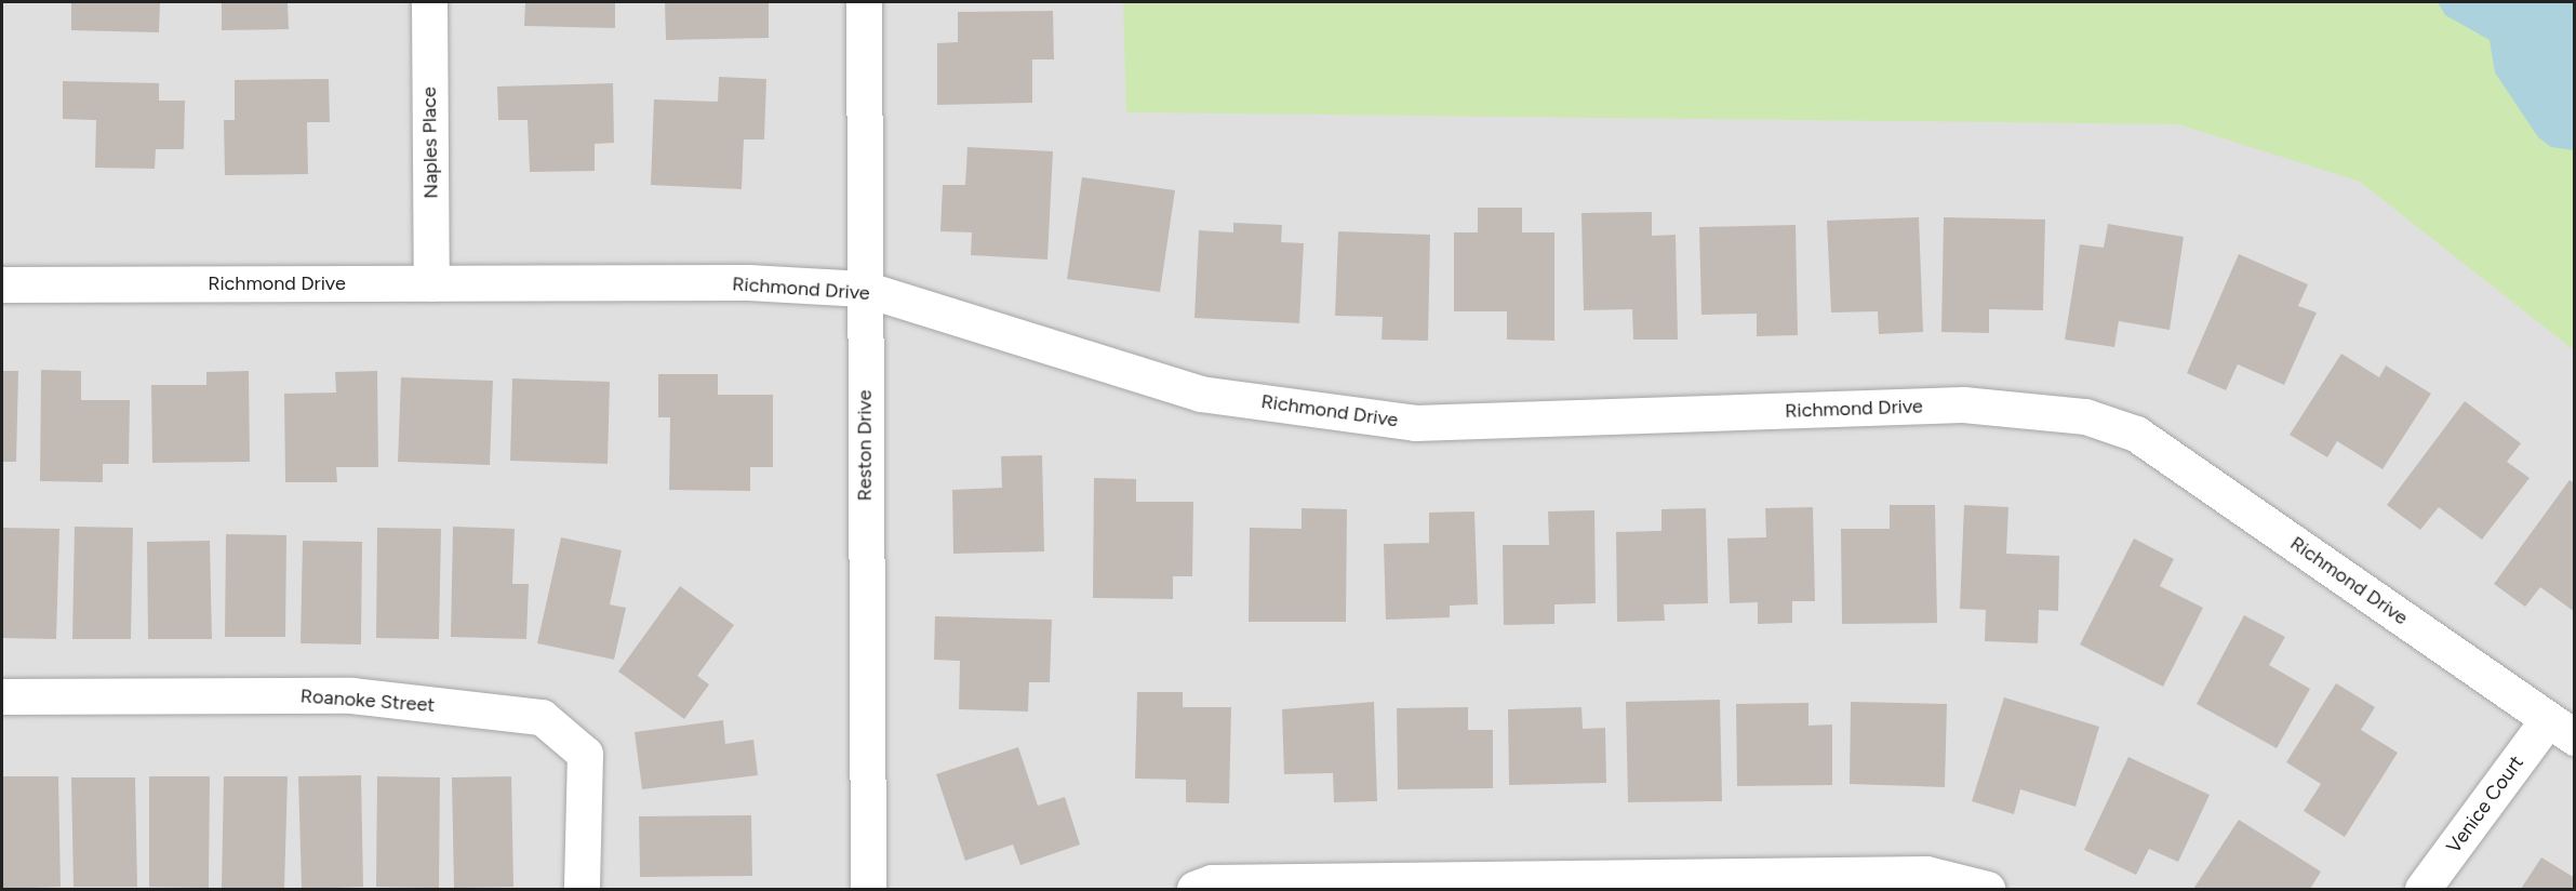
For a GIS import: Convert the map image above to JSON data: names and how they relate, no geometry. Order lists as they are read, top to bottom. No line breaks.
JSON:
{"streets":{"street":["Naples Place","Richmond Drive","Reston Drive","Roanoke Street","Venice Court"]},"crossings":[["Naples Place","Richmond Drive"],["Richmond Drive","Reston Drive"],["Richmond Drive","Venice Court"]]}
